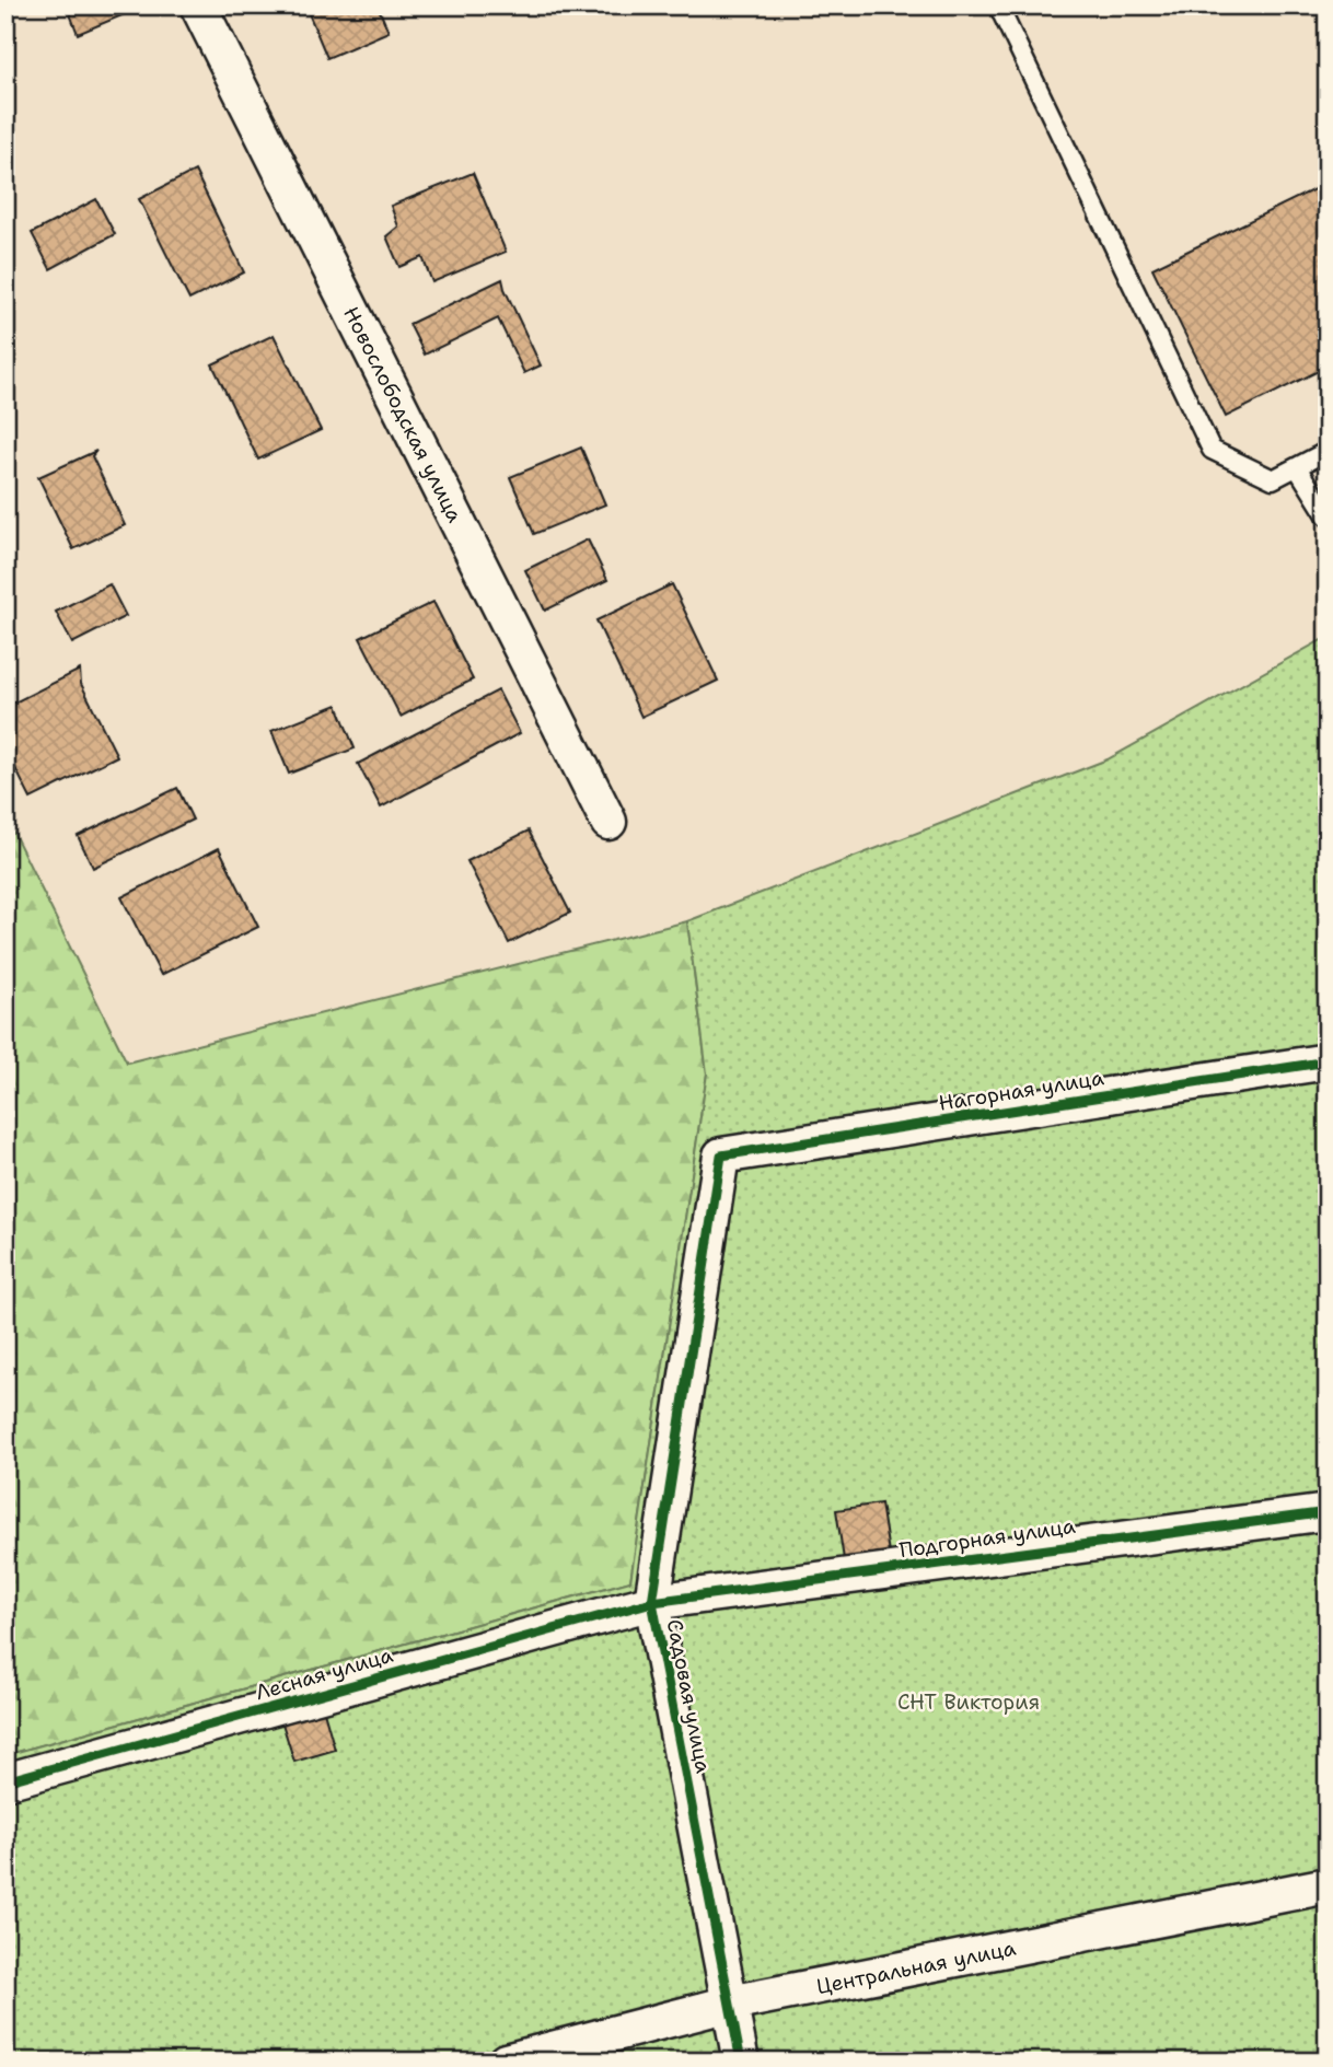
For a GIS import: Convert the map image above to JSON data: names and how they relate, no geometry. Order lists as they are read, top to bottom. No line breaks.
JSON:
{"streets":{"street":["Новослободская улица","Нагорная улица","Подгорная улица","Лесная улица","Садовая улица","Центральная улица"]},"crossings":[["Нагорная улица","Садовая улица"],["Подгорная улица","Лесная улица"],["Подгорная улица","Садовая улица"],["Лесная улица","Садовая улица"],["Садовая улица","Центральная улица"]],"parks":["СНТ Виктория"]}
